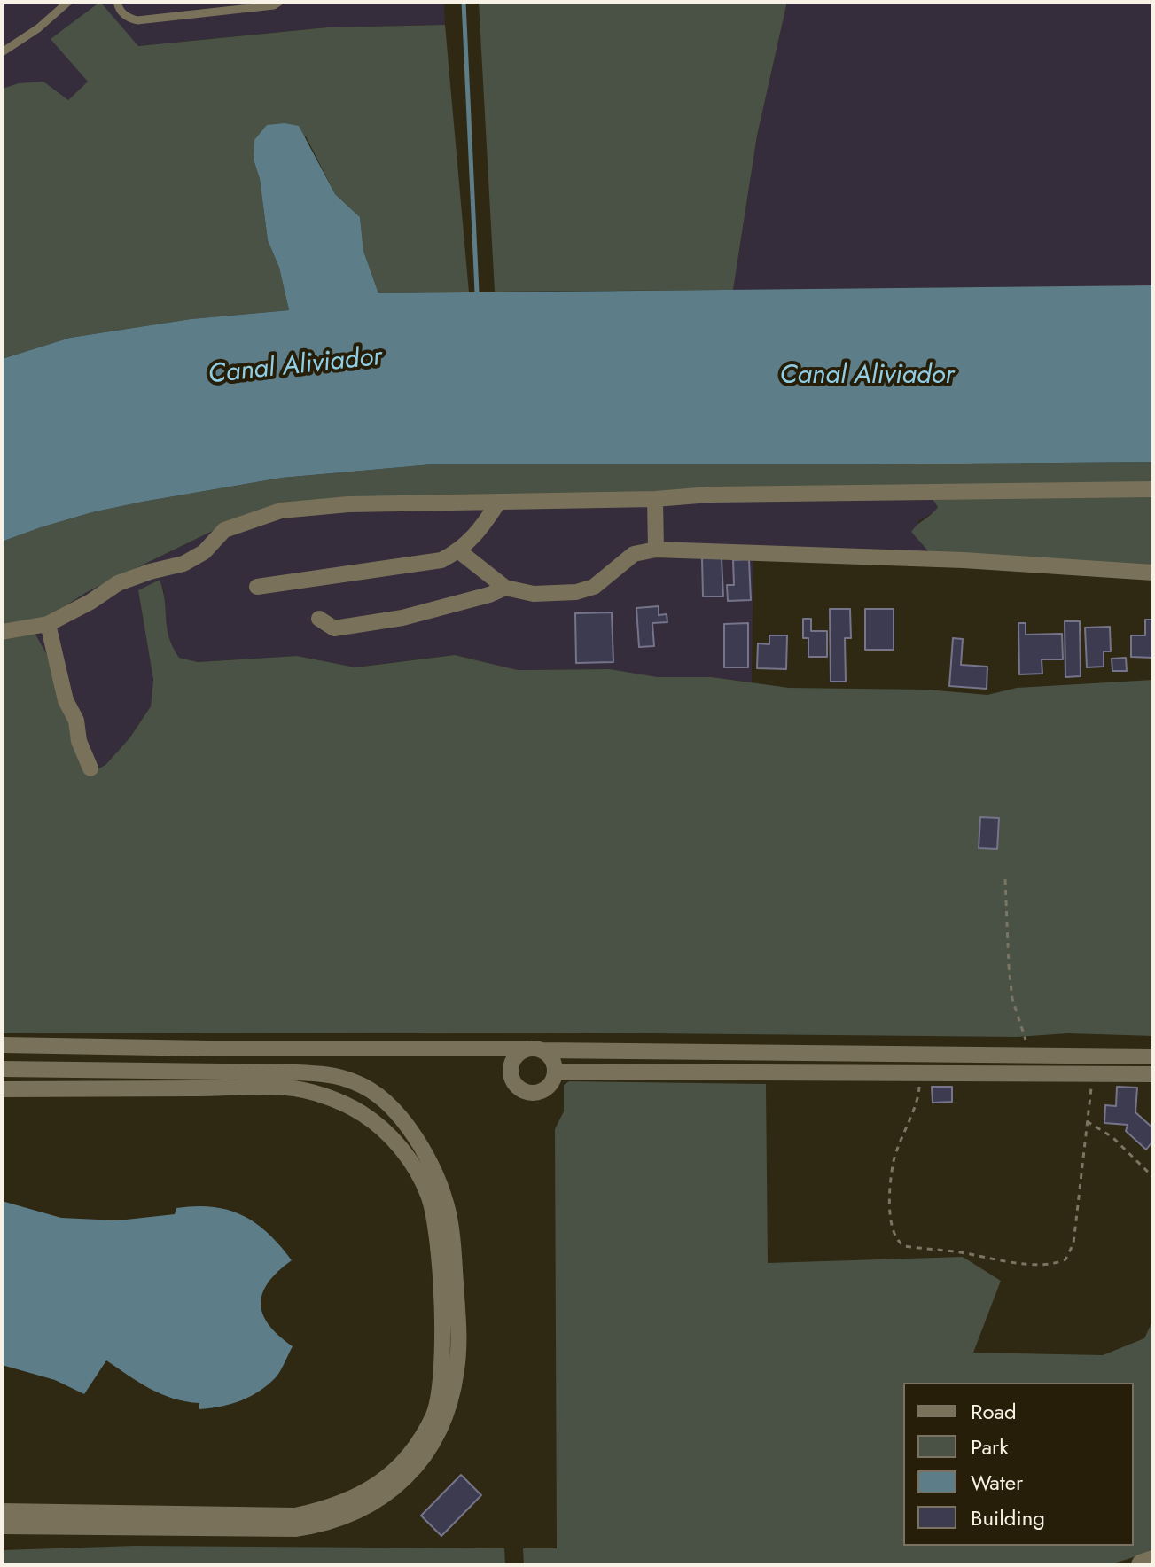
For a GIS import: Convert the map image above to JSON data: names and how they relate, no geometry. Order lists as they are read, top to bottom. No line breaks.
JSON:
{"water":["Canal Aliviador"],"legend":["Road","Park","Water","Building"]}
